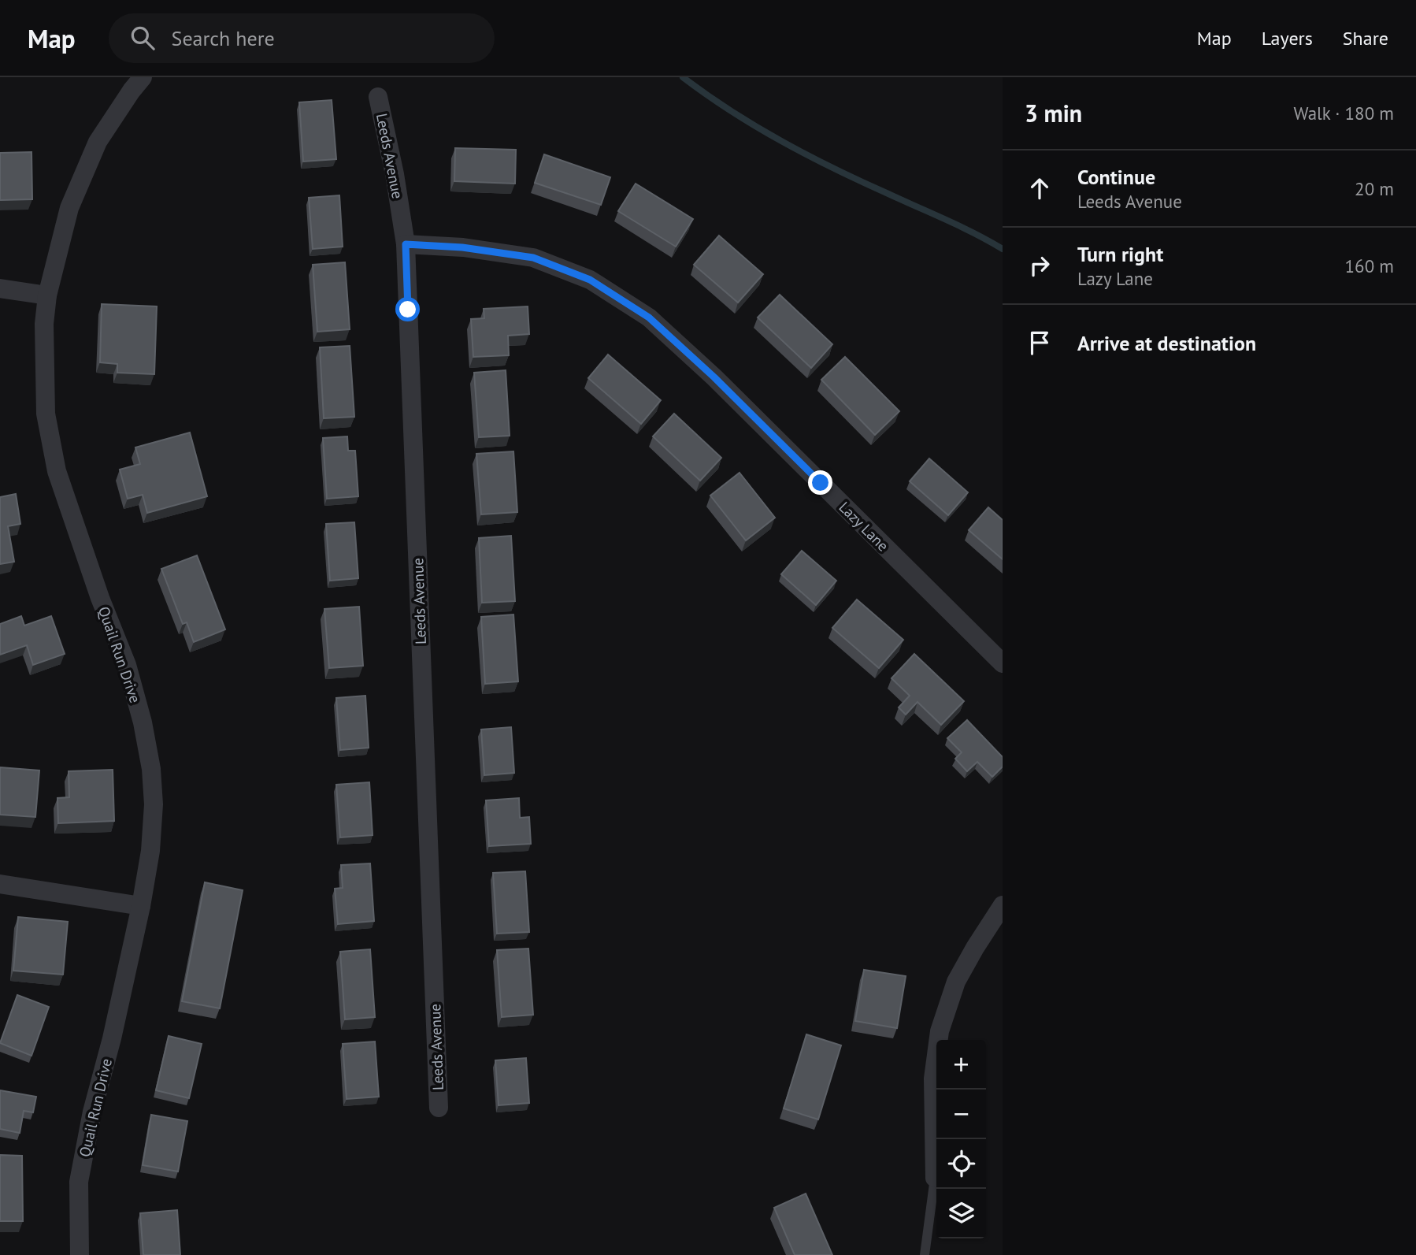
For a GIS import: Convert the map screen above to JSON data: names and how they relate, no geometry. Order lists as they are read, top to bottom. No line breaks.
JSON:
{"streets":{"street":["Leeds Avenue","Lazy Lane","Quail Run Drive"]},"crossings":[["Leeds Avenue","Lazy Lane"]],"page":{"header":"Map","search":"Search here","nav":["Map","Layers","Share"],"heading":["3 min","Walk · 180 m"],"list":[["Continue","Leeds Avenue","20 m"],["Turn right","Lazy Lane","160 m"],"Arrive at destination"],"map_buttons":["+","−"]}}
